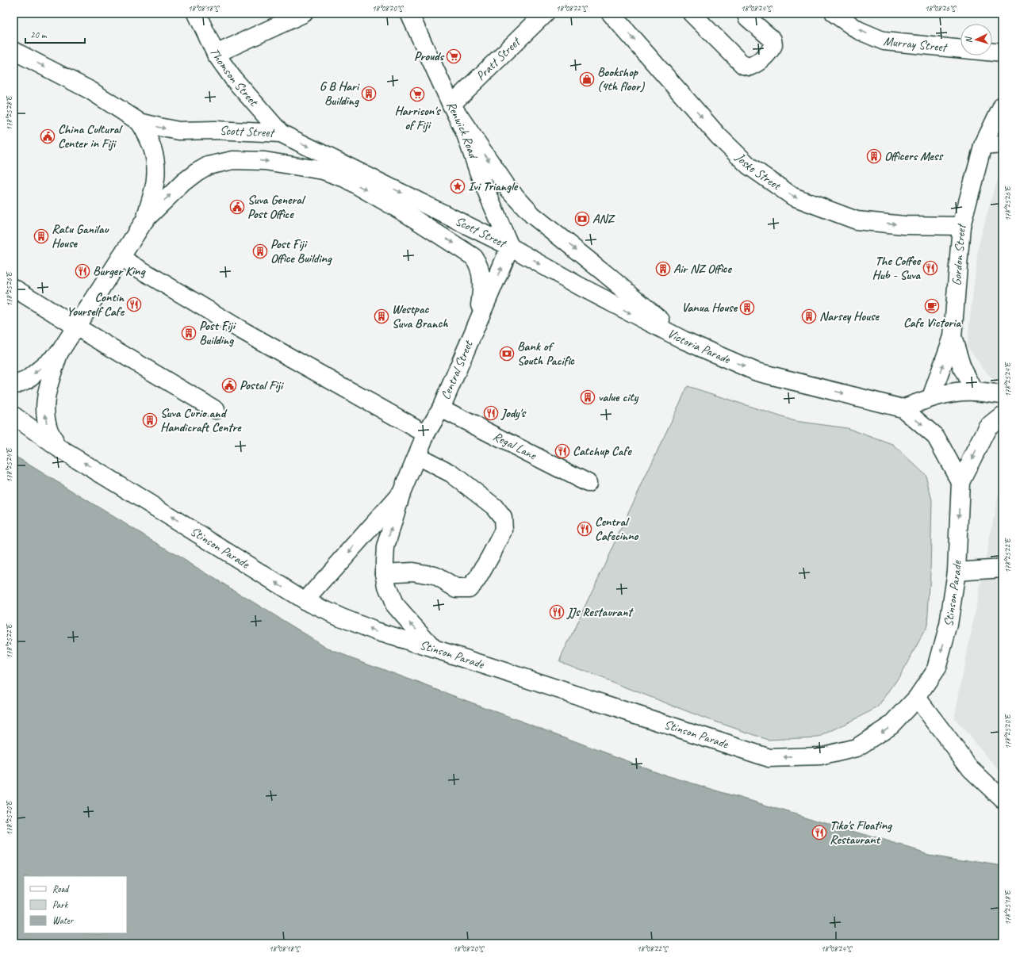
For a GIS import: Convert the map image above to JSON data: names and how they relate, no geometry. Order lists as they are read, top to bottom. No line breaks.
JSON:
{"streets":{"main road":["Murray Street","Pratt Street","Thomson Street","Renwick Road","Scott Street","Joske Street","Gordon Street","Victoria Parade","Central Street","Regal Lane","Stinson Parade"]},"crossings":[["Pratt Street","Renwick Road"],["Thomson Street","Scott Street"],["Renwick Road","Scott Street"],["Renwick Road","Victoria Parade"],["Renwick Road","Central Street"],["Scott Street","Victoria Parade"],["Scott Street","Central Street"],["Joske Street","Gordon Street"],["Victoria Parade","Central Street"],["Victoria Parade","Stinson Parade"],["Central Street","Regal Lane"],["Central Street","Stinson Parade"]],"one_way":["Murray Street","Joske Street"],"places":{"supermarket":["Prouds","Harrison's of Fiji"],"shop":["Bookshop (4th floor)"],"building":["G B Hari Building","Officers Mess","Ratu Ganilau House","Post Fiji Office Building","Air NZ Office","Vanua House","Westpac Suva Branch","Narsey House","Post Fiji Building","value city","Suva Curio and Handicraft Centre"],"public building":["China Cultural Center in Fiji","Suva General Post Office","Postal Fiji"],"place":["Ivi Triangle"],"bank":["ANZ","Bank of South Pacific"],"restaurant":["The Coffee Hub - Suva","Burger King","Contin Yourself Cafe","Jody's","Catchup Cafe","Central Cafecinno","JJs Restaurant","Tiko's Floating Restaurant"],"cafe":["Cafe Victoria"]},"legend":["Road","Park","Water"],"scale_bar":"20 m","north":"left","coordinates":["18°08'18\"S","18°08'20\"S","18°08'22\"S","18°08'24\"S","18°08'26\"S","178°25'28\"E","178°25'26\"E","178°25'24\"E","178°25'22\"E","178°25'20\"E","178°25'18\"E"]}
